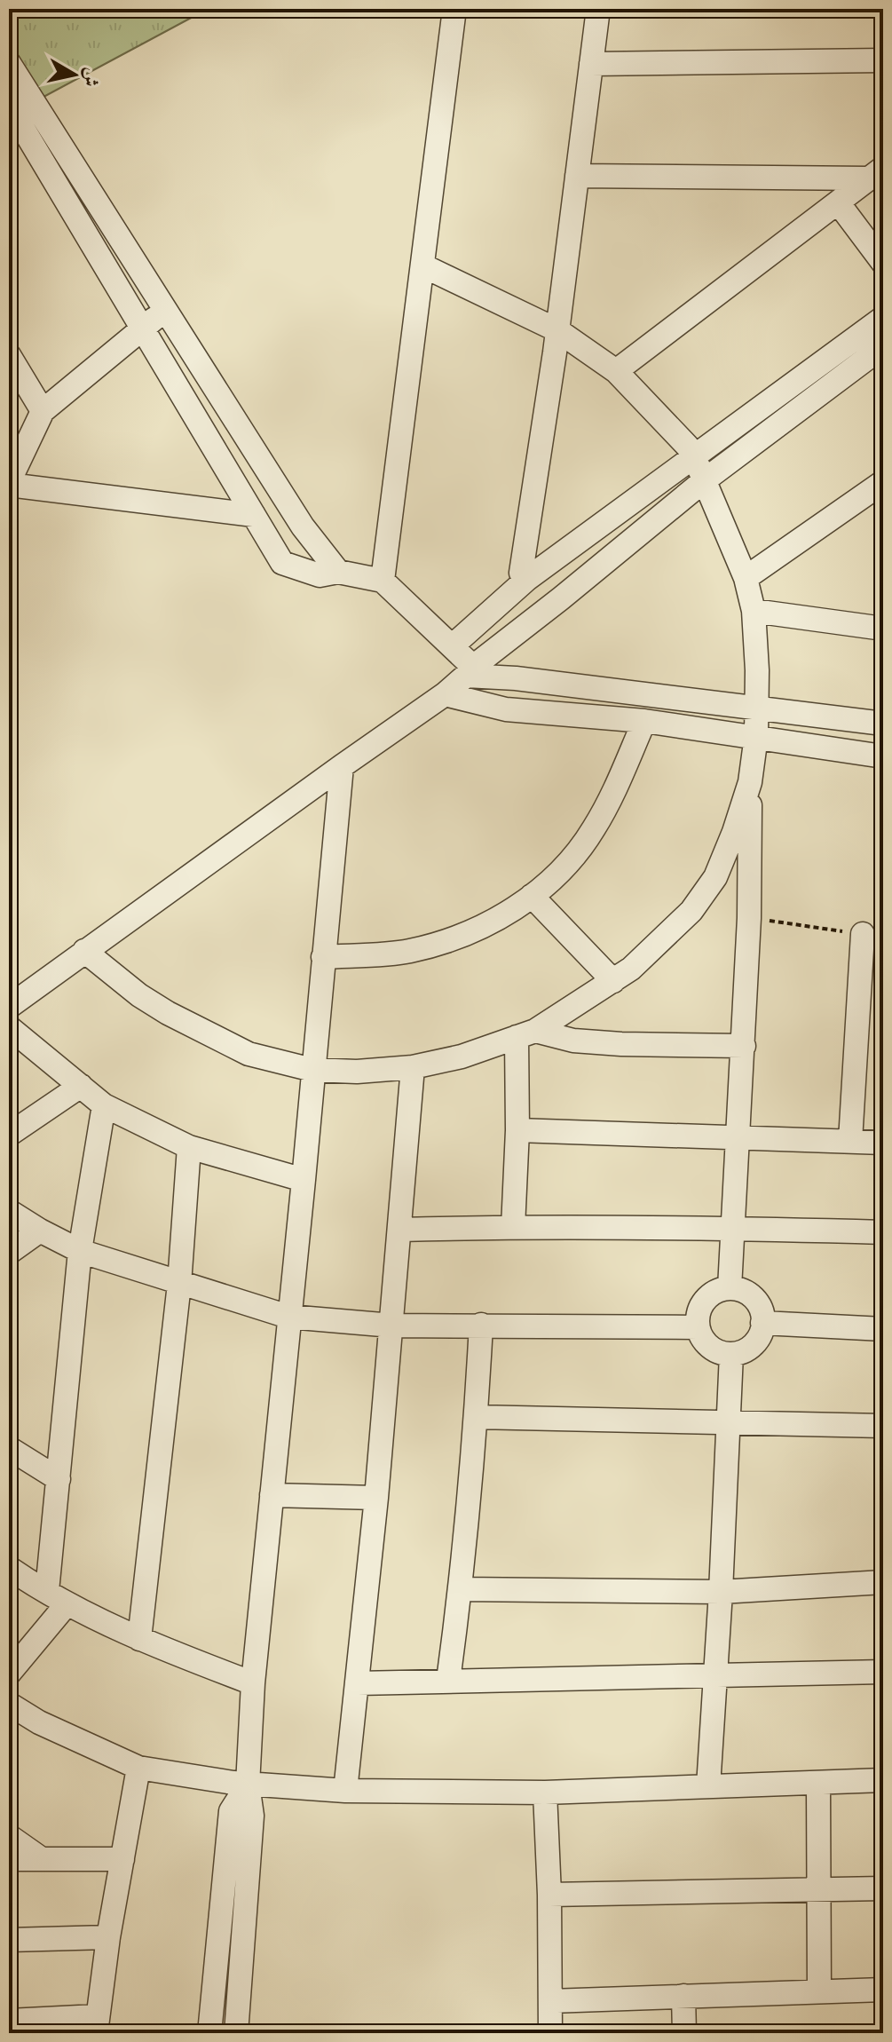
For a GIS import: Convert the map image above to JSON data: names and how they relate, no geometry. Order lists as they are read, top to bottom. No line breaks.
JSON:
{"north":"right"}
